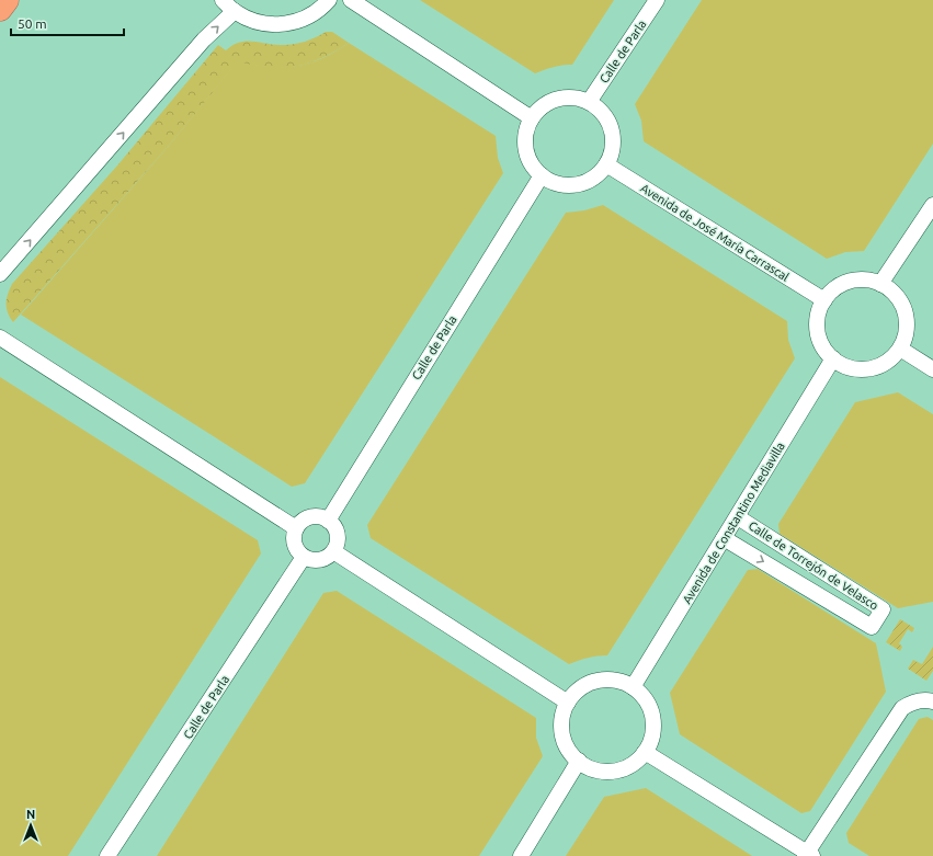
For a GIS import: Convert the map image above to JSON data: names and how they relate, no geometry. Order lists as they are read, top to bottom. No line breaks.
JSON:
{"streets":{"street":["Calle de Parla","Avenida de José María Carrascal","Avenida de Constantino Mediavilla","Calle de Torrejón de Velasco"]},"crossings":[["Calle de Parla","Avenida de José María Carrascal"],["Avenida de José María Carrascal","Avenida de Constantino Mediavilla"],["Avenida de Constantino Mediavilla","Calle de Torrejón de Velasco"]],"scale_bar":"50 m","north":"top"}
